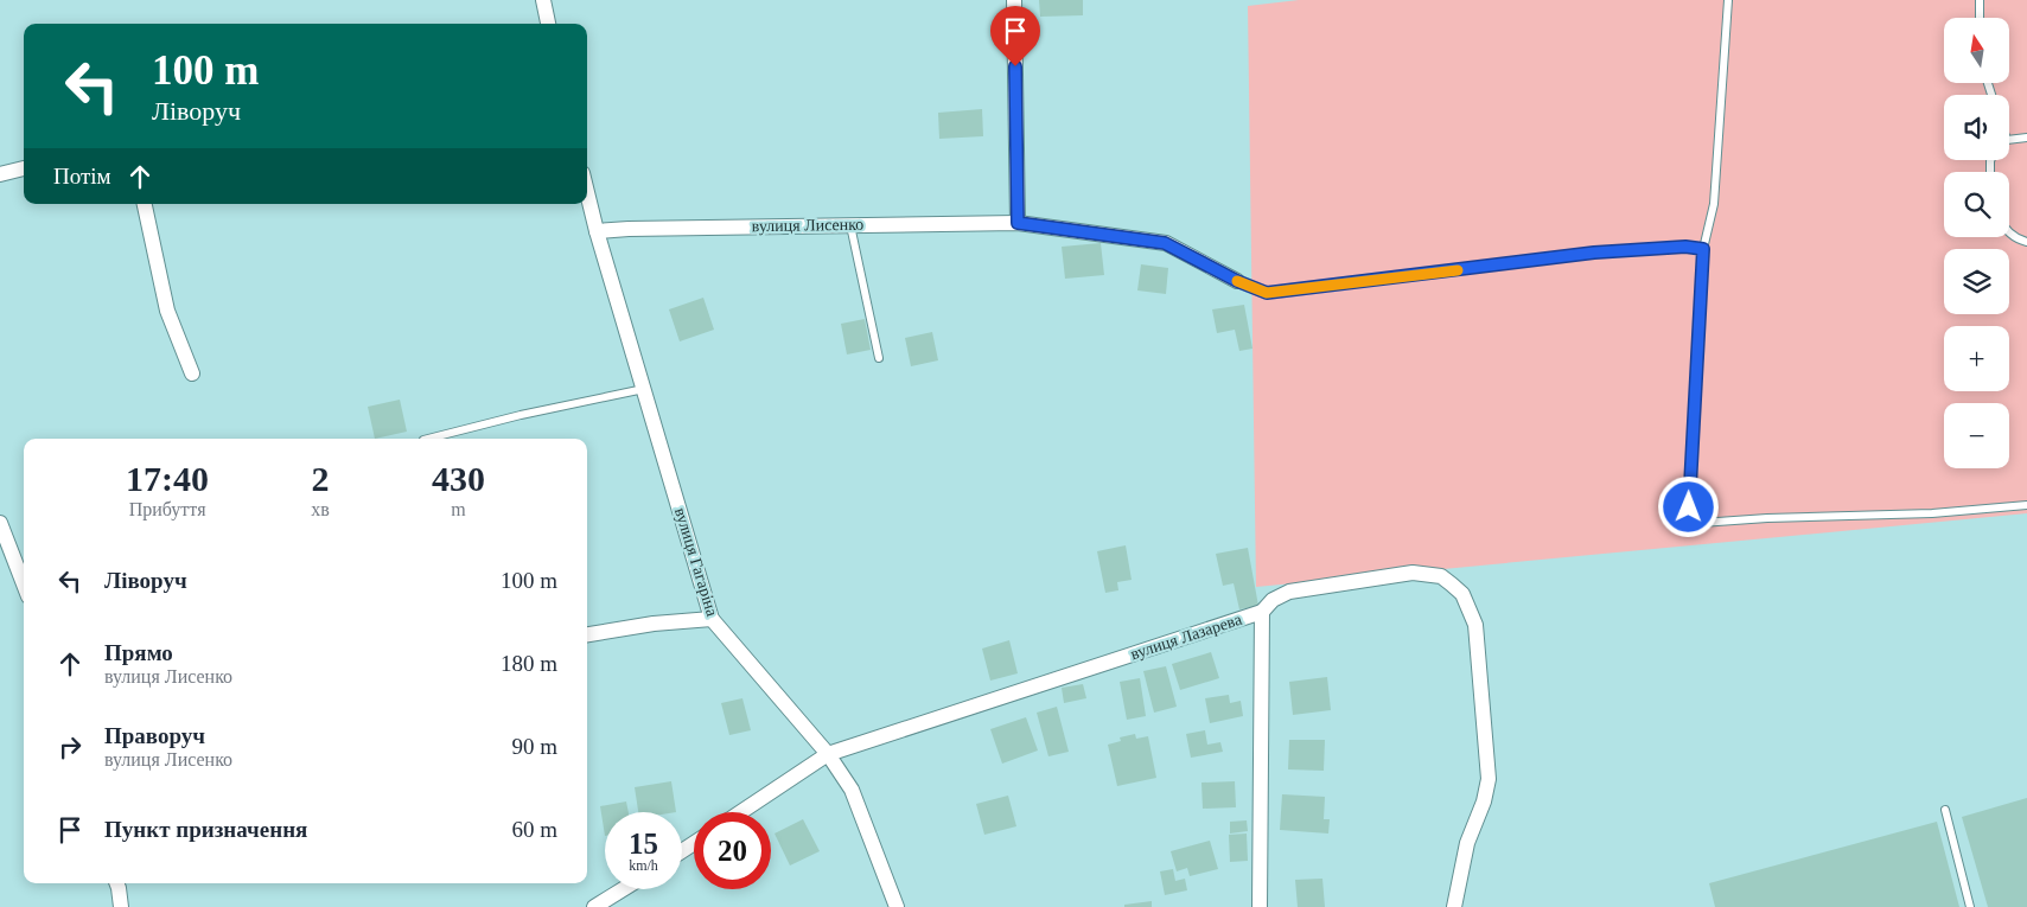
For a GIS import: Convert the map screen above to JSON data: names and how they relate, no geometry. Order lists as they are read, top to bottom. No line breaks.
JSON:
{"streets":{"street":["вулиця Лисенко","вулиця Гагаріна","вулиця Лазарева"]},"crossings":[["вулиця Лисенко","вулиця Гагаріна"],["вулиця Гагаріна","вулиця Лазарева"]],"north":"top","page":{"map_buttons":["+","−"],"turn":["100 m","Ліворуч"],"then":"Потім","eta":["17:40","Прибуття","2","хв","430","m"],"list":[{"name":"Ліворуч","value":"100 m"},{"name":"Прямо","note":"вулиця Лисенко","value":"180 m"},{"name":"Праворуч","note":"вулиця Лисенко","value":"90 m"},{"name":"Пункт призначення","value":"60 m"}],"speed":"15 km/h","limit":"20"}}
